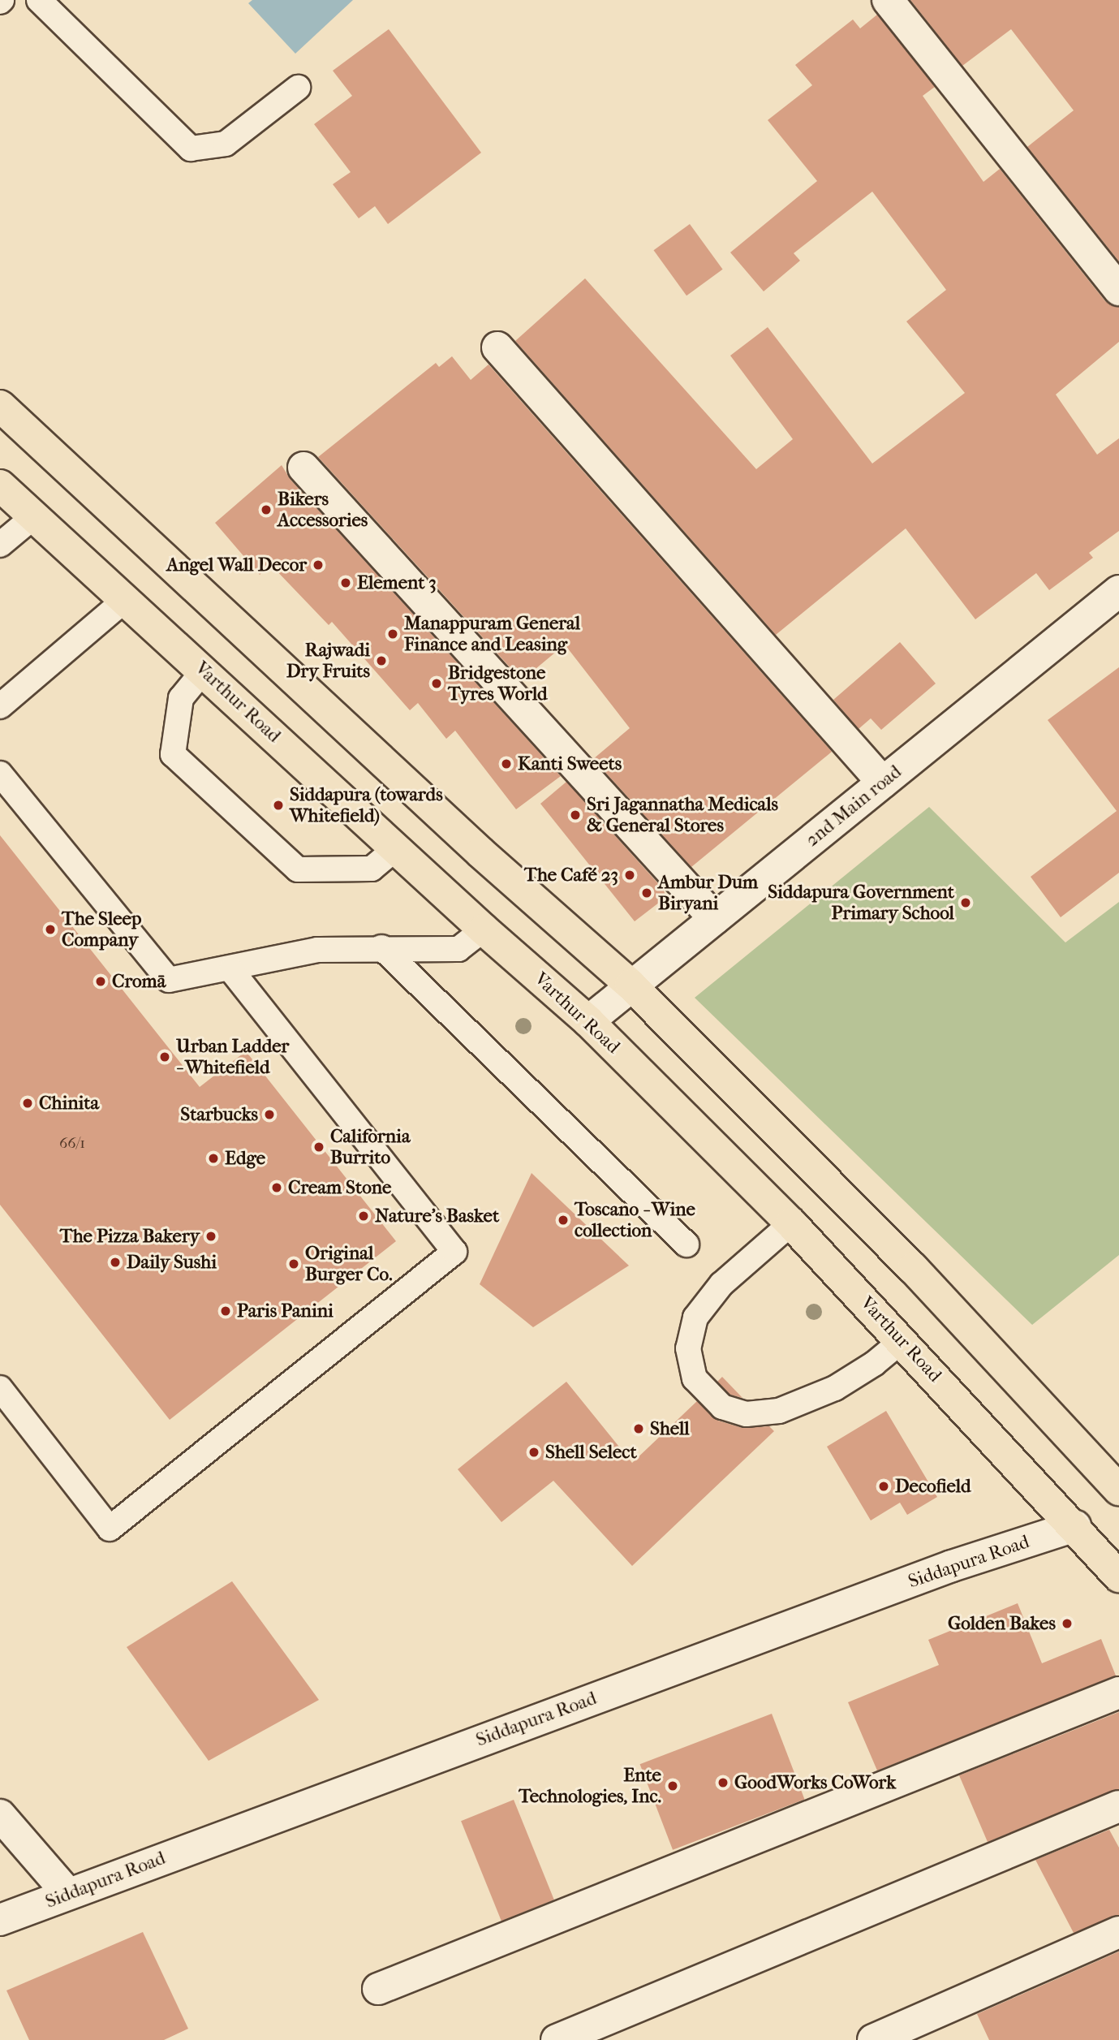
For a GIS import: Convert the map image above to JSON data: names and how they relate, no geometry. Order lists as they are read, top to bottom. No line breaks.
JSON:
{"streets":{"main road":["Varthur Road"],"street":["2nd Main road","Siddapura Road"]},"crossings":[["Varthur Road","2nd Main road"],["Varthur Road","Siddapura Road"]],"places":["Bikers Accessories","Angel Wall Decor","Element 3","Manappuram General Finance and Leasing","Rajwadi Dry Fruits","Bridgestone Tyres World","Kanti Sweets","Siddapura (towards Whitefield)","Sri Jagannatha Medicals & General Stores","The Café 23","Ambur Dum Biryani","Siddapura Government Primary School","The Sleep Company","Cromā","Urban Ladder - Whitefield","Chinita","Starbucks","California Burrito","Edge","Cream Stone","Nature's Basket","Toscano - Wine collection","The Pizza Bakery","Daily Sushi","Original Burger Co.","Paris Panini","Shell","Shell Select","Decofield","Golden Bakes","GoodWorks CoWork","Ente Technologies, Inc."],"house_numbers":["66/1"]}
